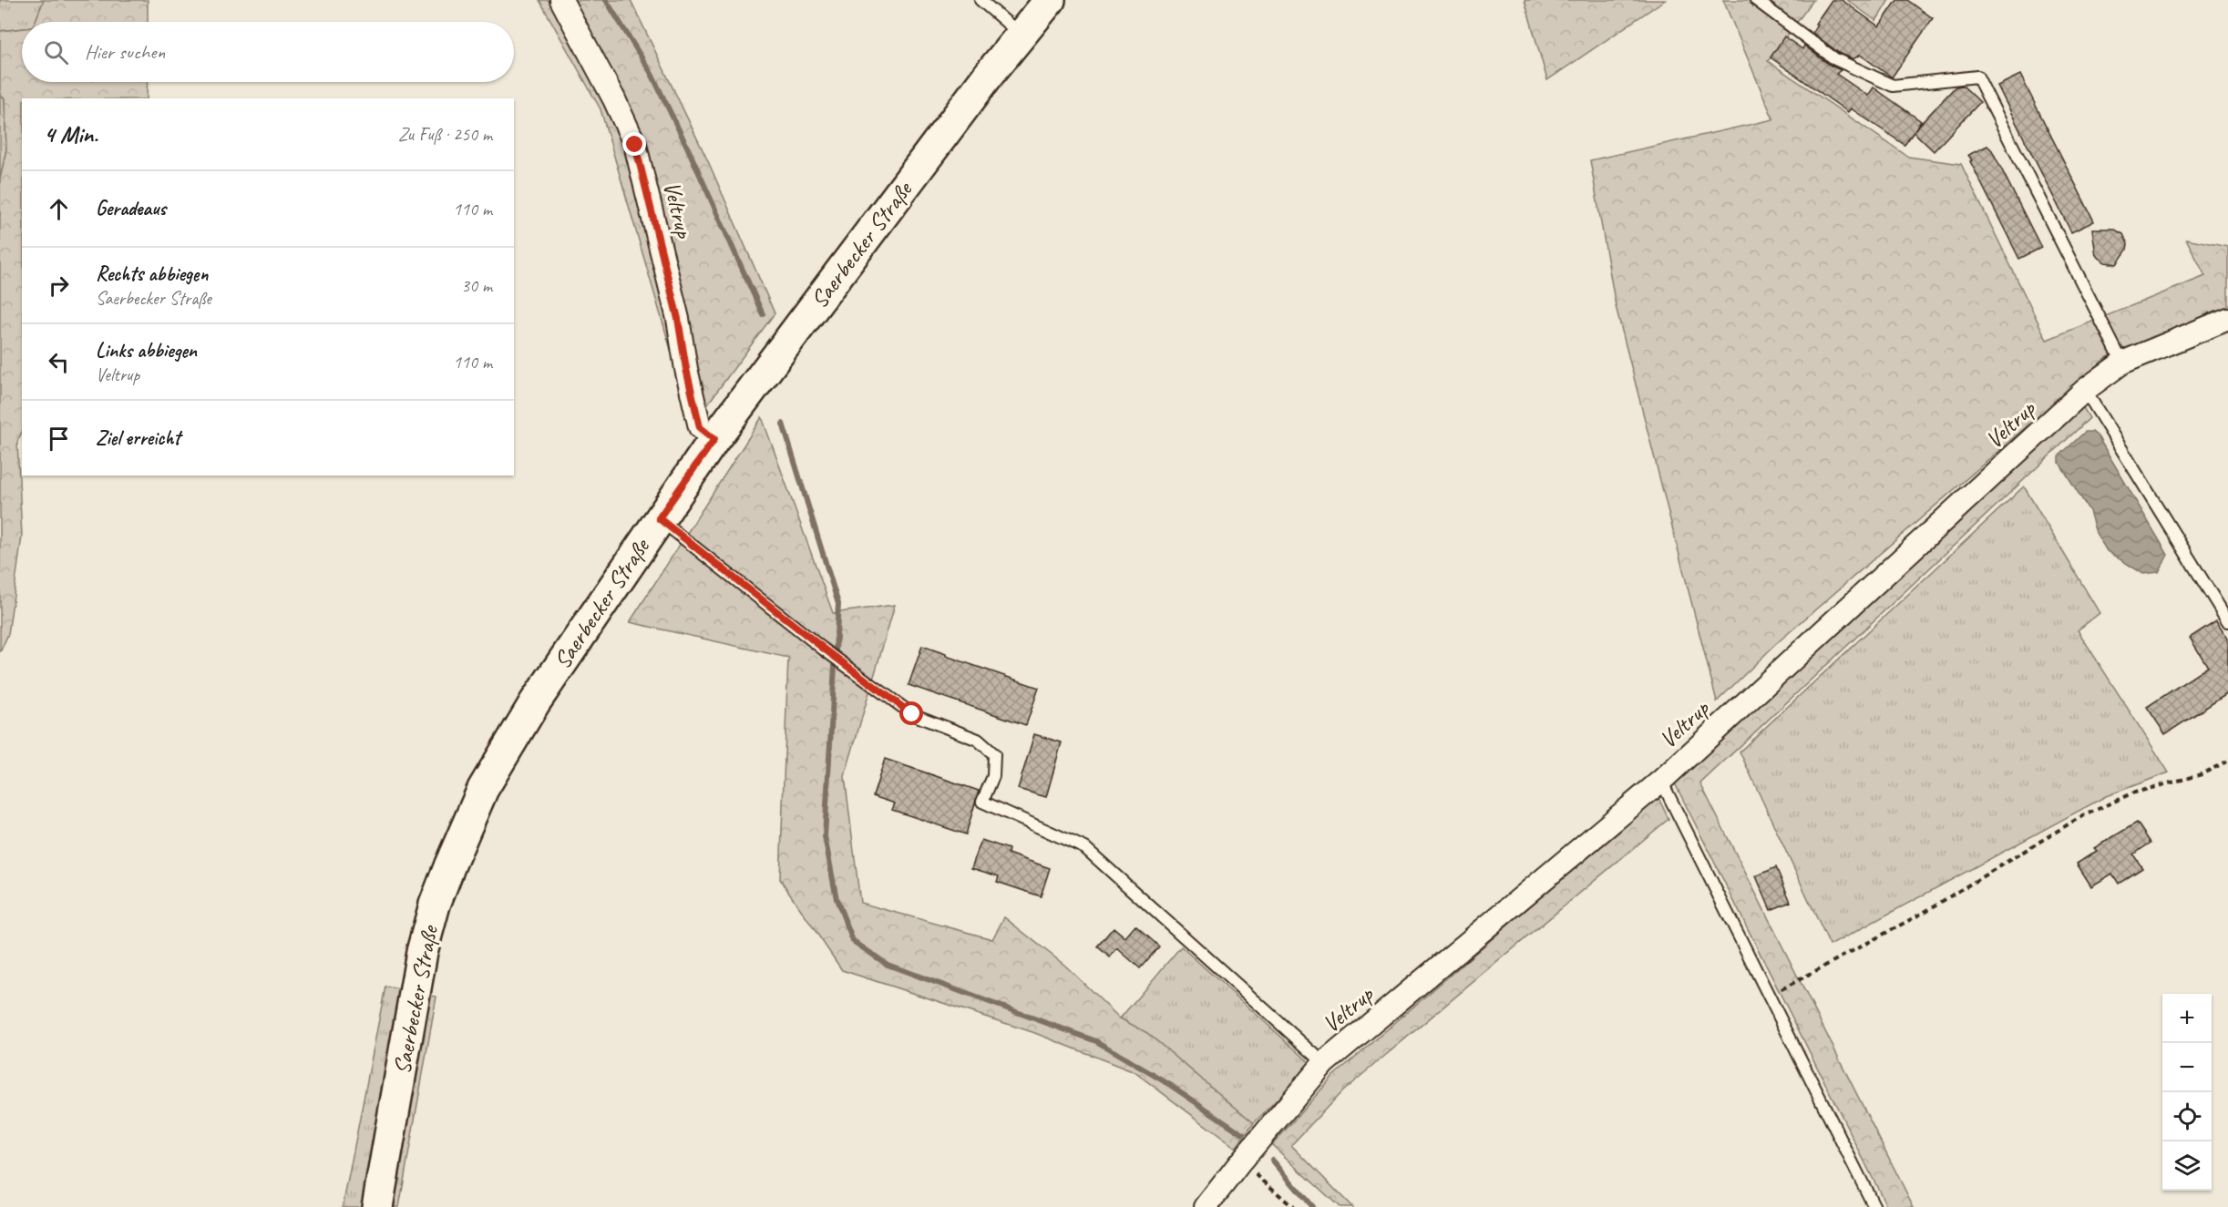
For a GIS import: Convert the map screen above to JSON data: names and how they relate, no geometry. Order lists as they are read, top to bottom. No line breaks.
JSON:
{"streets":{"main road":["Saerbecker Straße"],"street":["Veltrup"]},"crossings":[["Veltrup","Saerbecker Straße"]],"page":{"search":"Hier suchen","heading":["4 Min.","Zu Fuß · 250 m"],"list":[["Geradeaus","110 m"],["Rechts abbiegen","Saerbecker Straße","30 m"],["Links abbiegen","Veltrup","110 m"],"Ziel erreicht"],"map_buttons":["+","−"]}}
